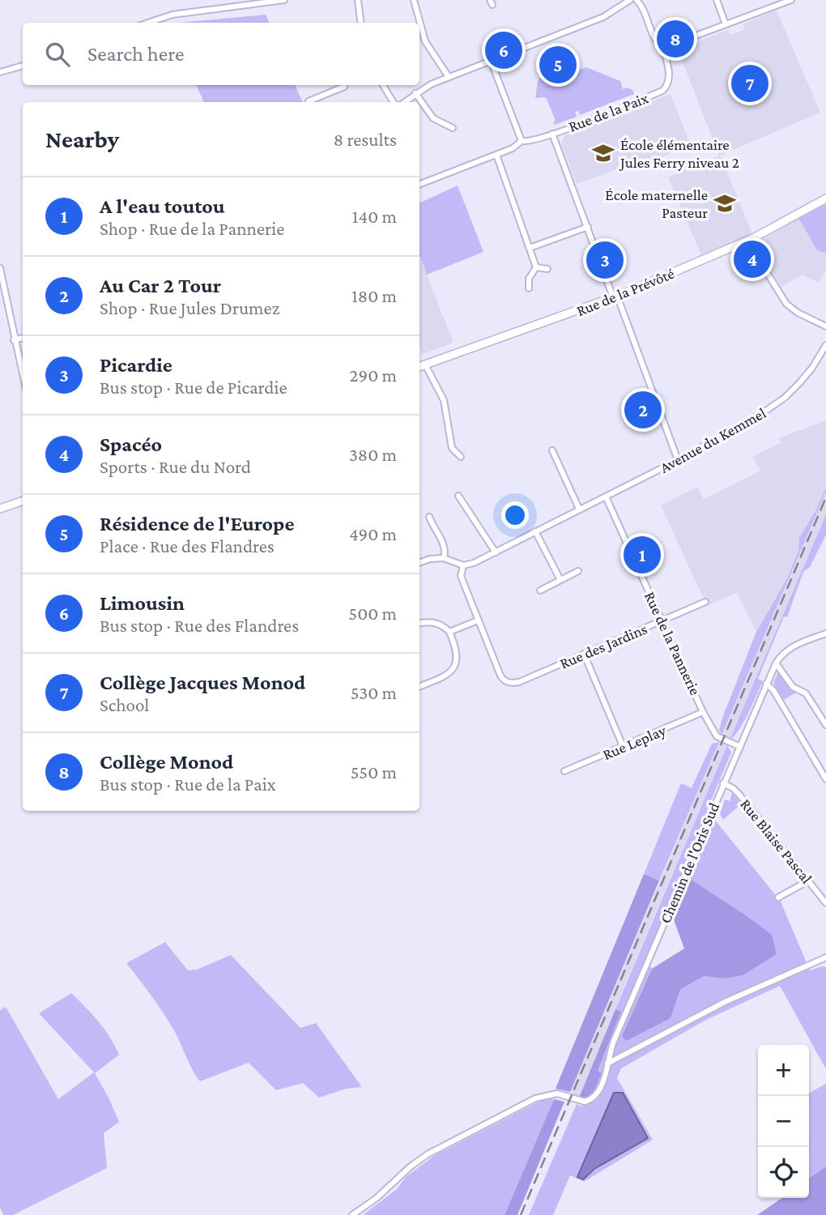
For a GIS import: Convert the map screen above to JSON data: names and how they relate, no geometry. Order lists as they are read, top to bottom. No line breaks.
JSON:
{"streets":{"street":["Rue de la Paix","Rue de la Prévôté","Avenue du Kemmel","Rue de la Pannerie","Rue des Jardins","Rue Leplay","Rue Blaise Pascal","Chemin de l'Oris Sud"]},"crossings":[["Avenue du Kemmel","Rue de la Pannerie"],["Rue de la Pannerie","Rue des Jardins"],["Rue de la Pannerie","Rue Leplay"],["Rue de la Pannerie","Chemin de l'Oris Sud"],["Rue Blaise Pascal","Chemin de l'Oris Sud"]],"places":{"school or university":["École élémentaire Jules Ferry niveau 2","École maternelle Pasteur"]},"page":{"pins":["8","6","5","7","4","3","2","1"],"search":"Search here","heading":["Nearby","8 results"],"list":[{"mark":"1","name":"A l'eau toutou","note":"Shop · Rue de la Pannerie","value":"140 m"},{"mark":"2","name":"Au Car 2 Tour","note":"Shop · Rue Jules Drumez","value":"180 m"},{"mark":"3","name":"Picardie","note":"Bus stop · Rue de Picardie","value":"290 m"},{"mark":"4","name":"Spacéo","note":"Sports · Rue du Nord","value":"380 m"},{"mark":"5","name":"Résidence de l'Europe","note":"Place · Rue des Flandres","value":"490 m"},{"mark":"6","name":"Limousin","note":"Bus stop · Rue des Flandres","value":"500 m"},{"mark":"7","name":"Collège Jacques Monod","note":"School","value":"530 m"},{"mark":"8","name":"Collège Monod","note":"Bus stop · Rue de la Paix","value":"550 m"}],"map_buttons":["+","−"]}}
